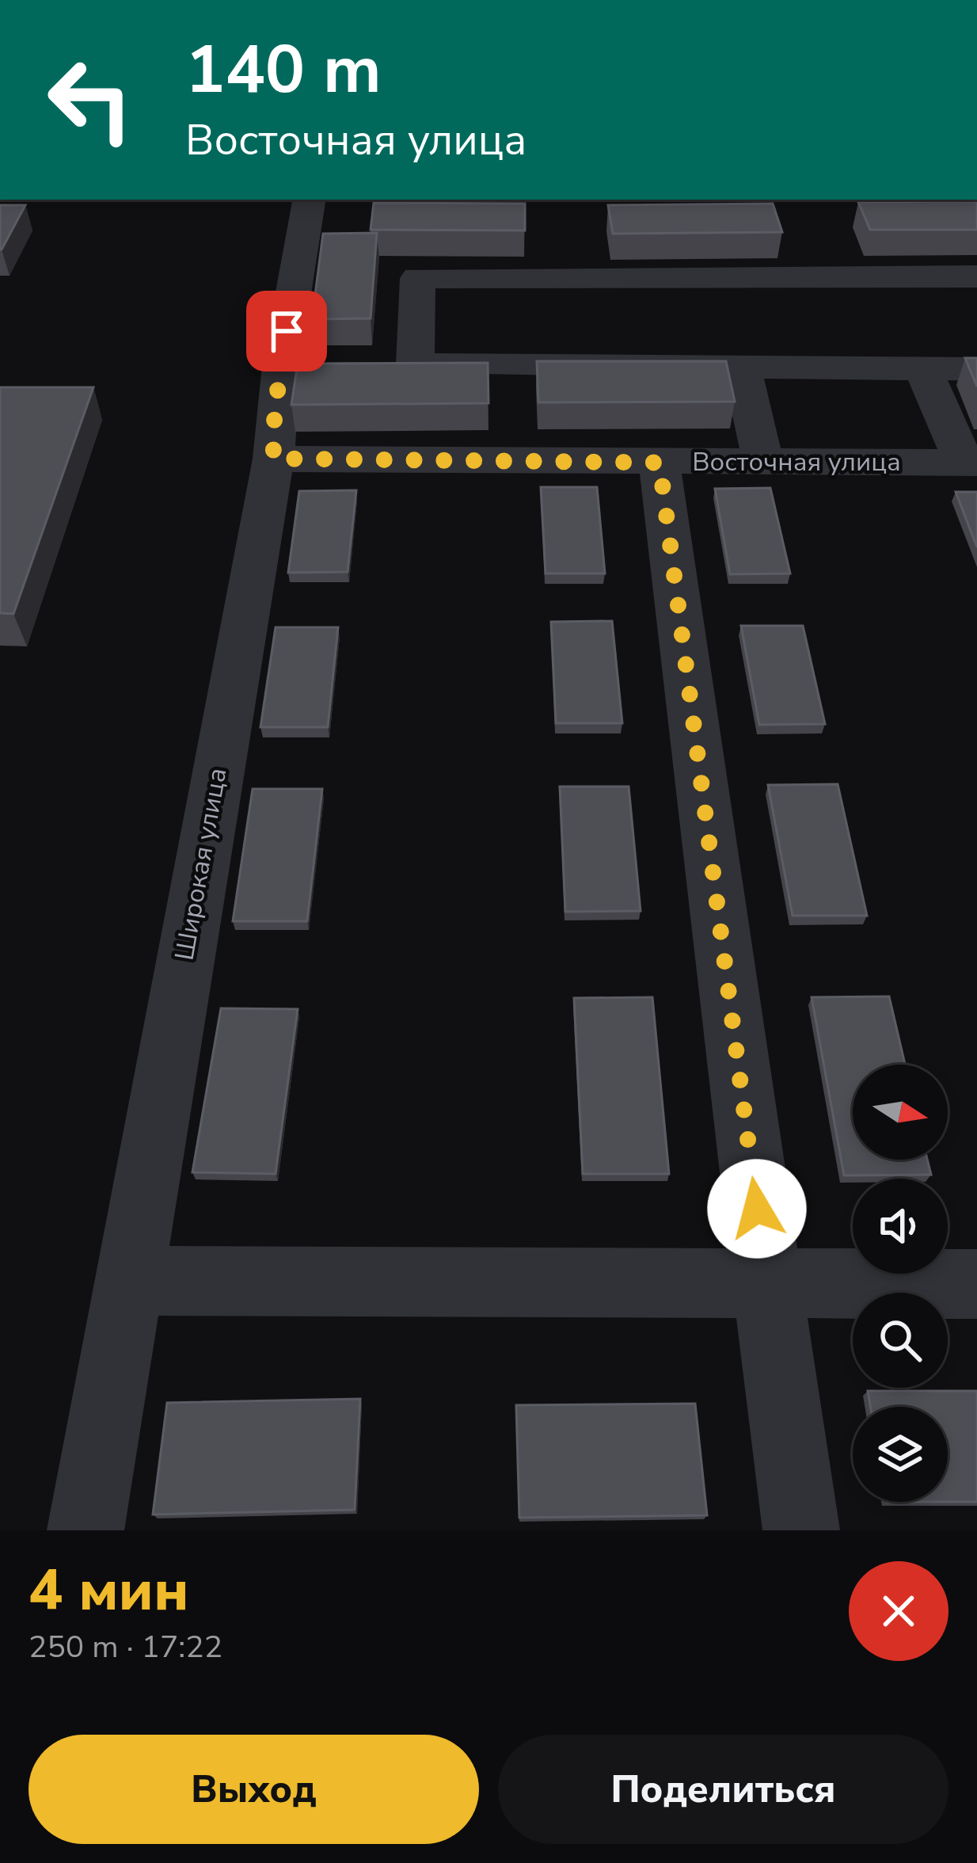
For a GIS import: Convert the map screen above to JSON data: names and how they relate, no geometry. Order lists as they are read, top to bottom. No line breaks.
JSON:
{"streets":{"street":["Восточная улица","Широкая улица"]},"crossings":[["Восточная улица","Широкая улица"]],"north":"right","page":{"turn":["140 m","Восточная улица"],"heading":["4 мин","250 m · 17:22"],"buttons":["Выход","Поделиться"]}}
